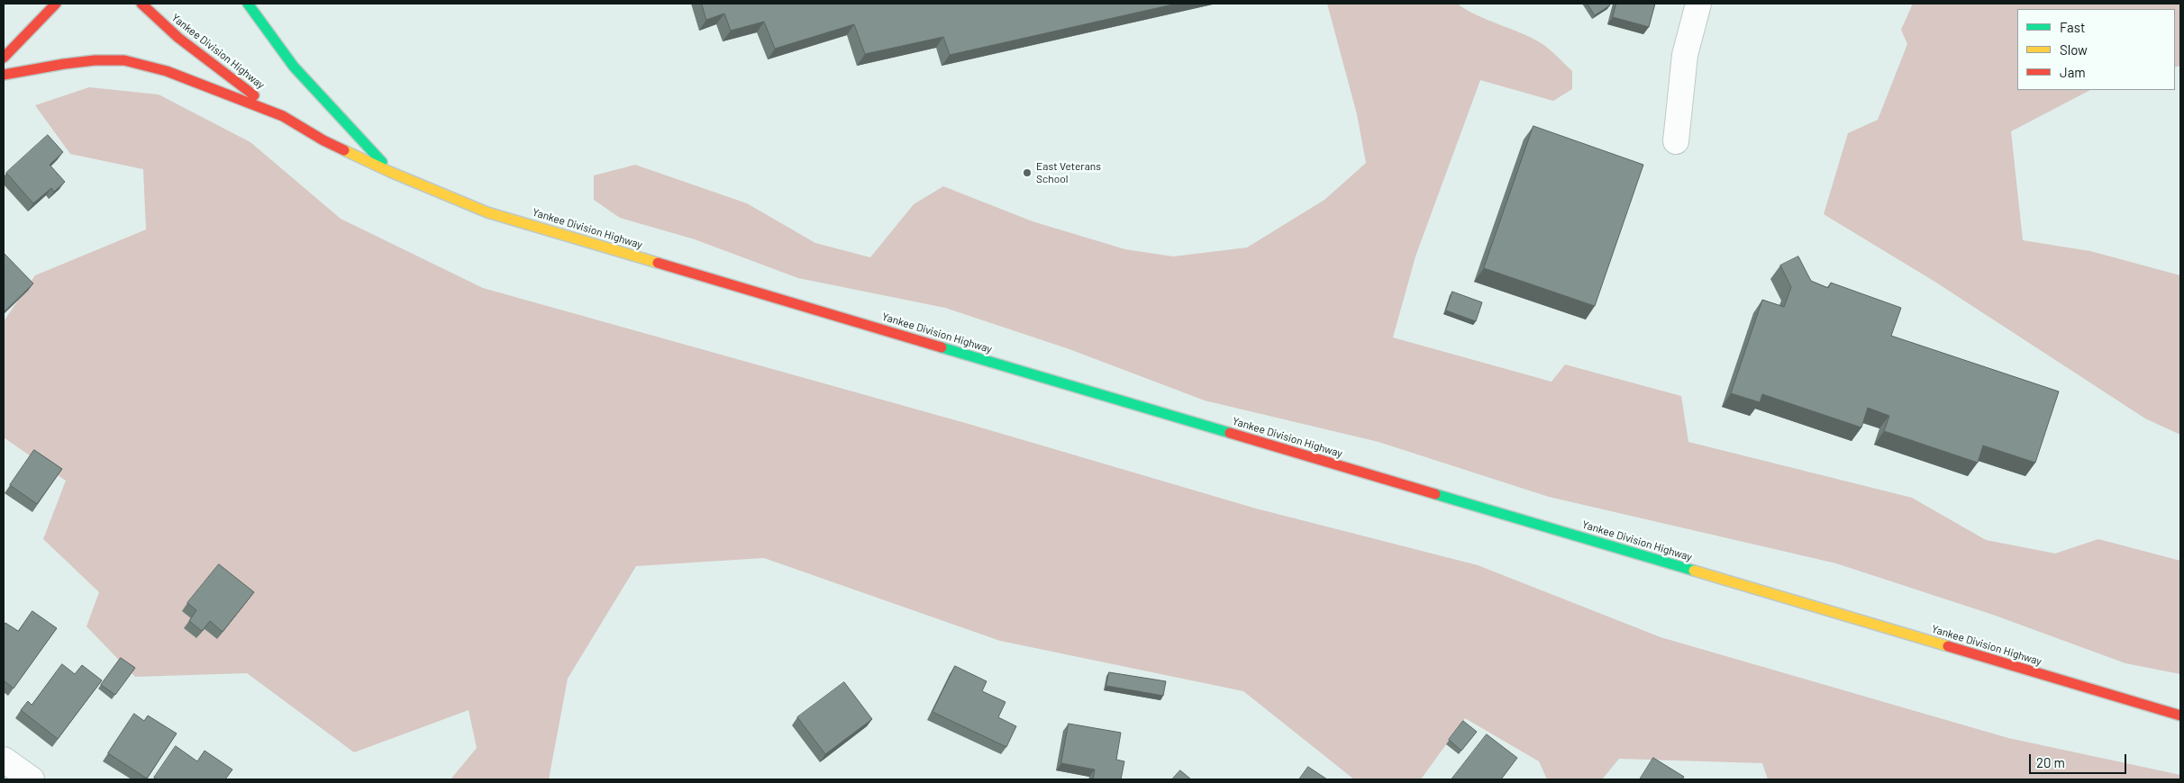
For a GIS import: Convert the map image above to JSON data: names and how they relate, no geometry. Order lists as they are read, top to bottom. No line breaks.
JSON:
{"streets":{"main road":["Yankee Division Highway"]},"places":["East Veterans School"],"legend":["Fast","Slow","Jam"],"scale_bar":"20 m"}
